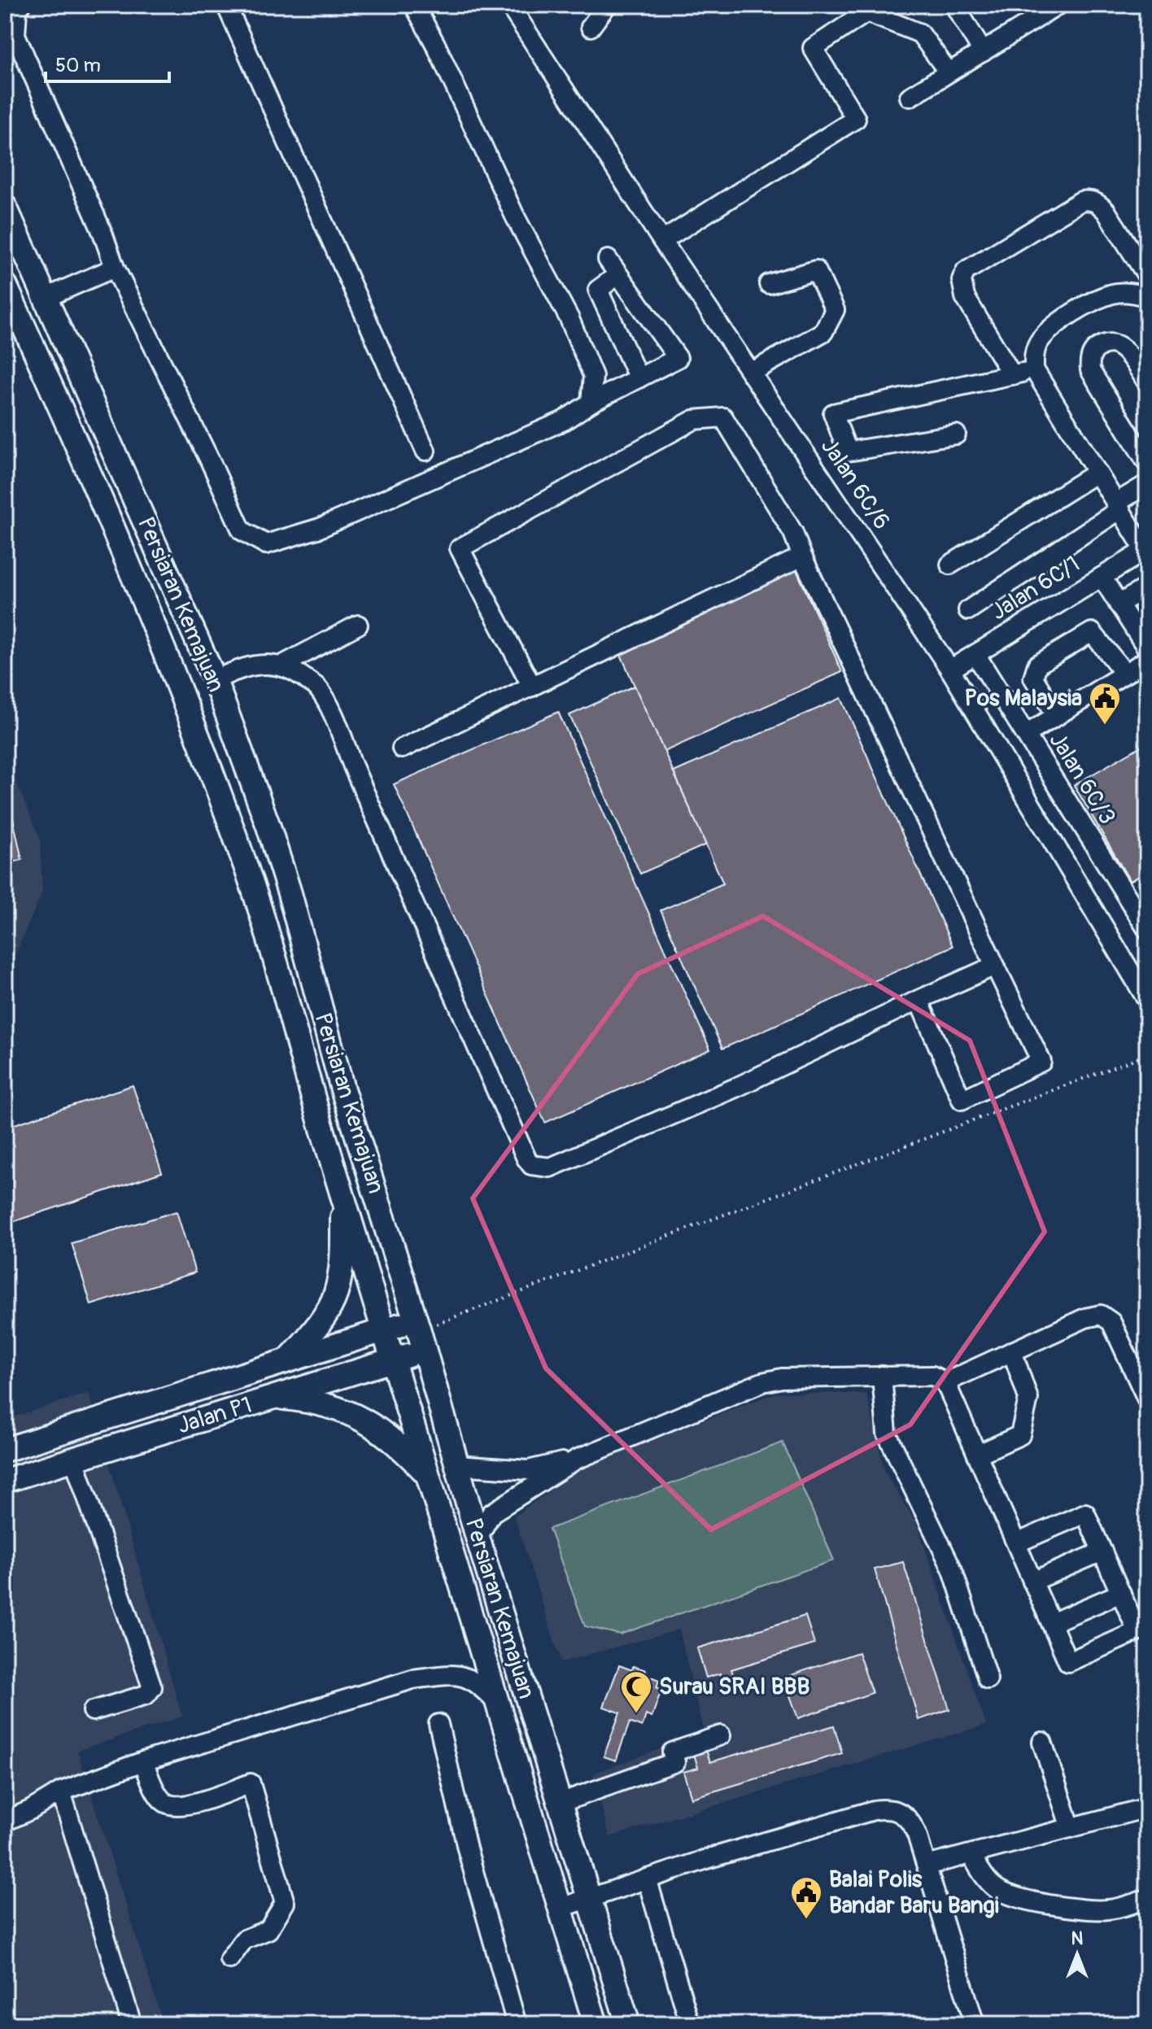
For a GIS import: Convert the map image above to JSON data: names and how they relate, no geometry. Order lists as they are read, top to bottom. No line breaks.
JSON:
{"streets":{"main road":["Persiaran Kemajuan","Jalan P1"],"street":["Jalan 6C/6","Jalan 6C/1","Jalan 6C/3"]},"crossings":[["Jalan 6C/6","Jalan 6C/1"],["Jalan 6C/1","Jalan 6C/3"],["Persiaran Kemajuan","Jalan P1"]],"places":{"public building":["Pos Malaysia","Balai Polis Bandar Baru Bangi"],"mosque":["Surau SRAI BBB"]},"scale_bar":"50 m","north":"top"}
